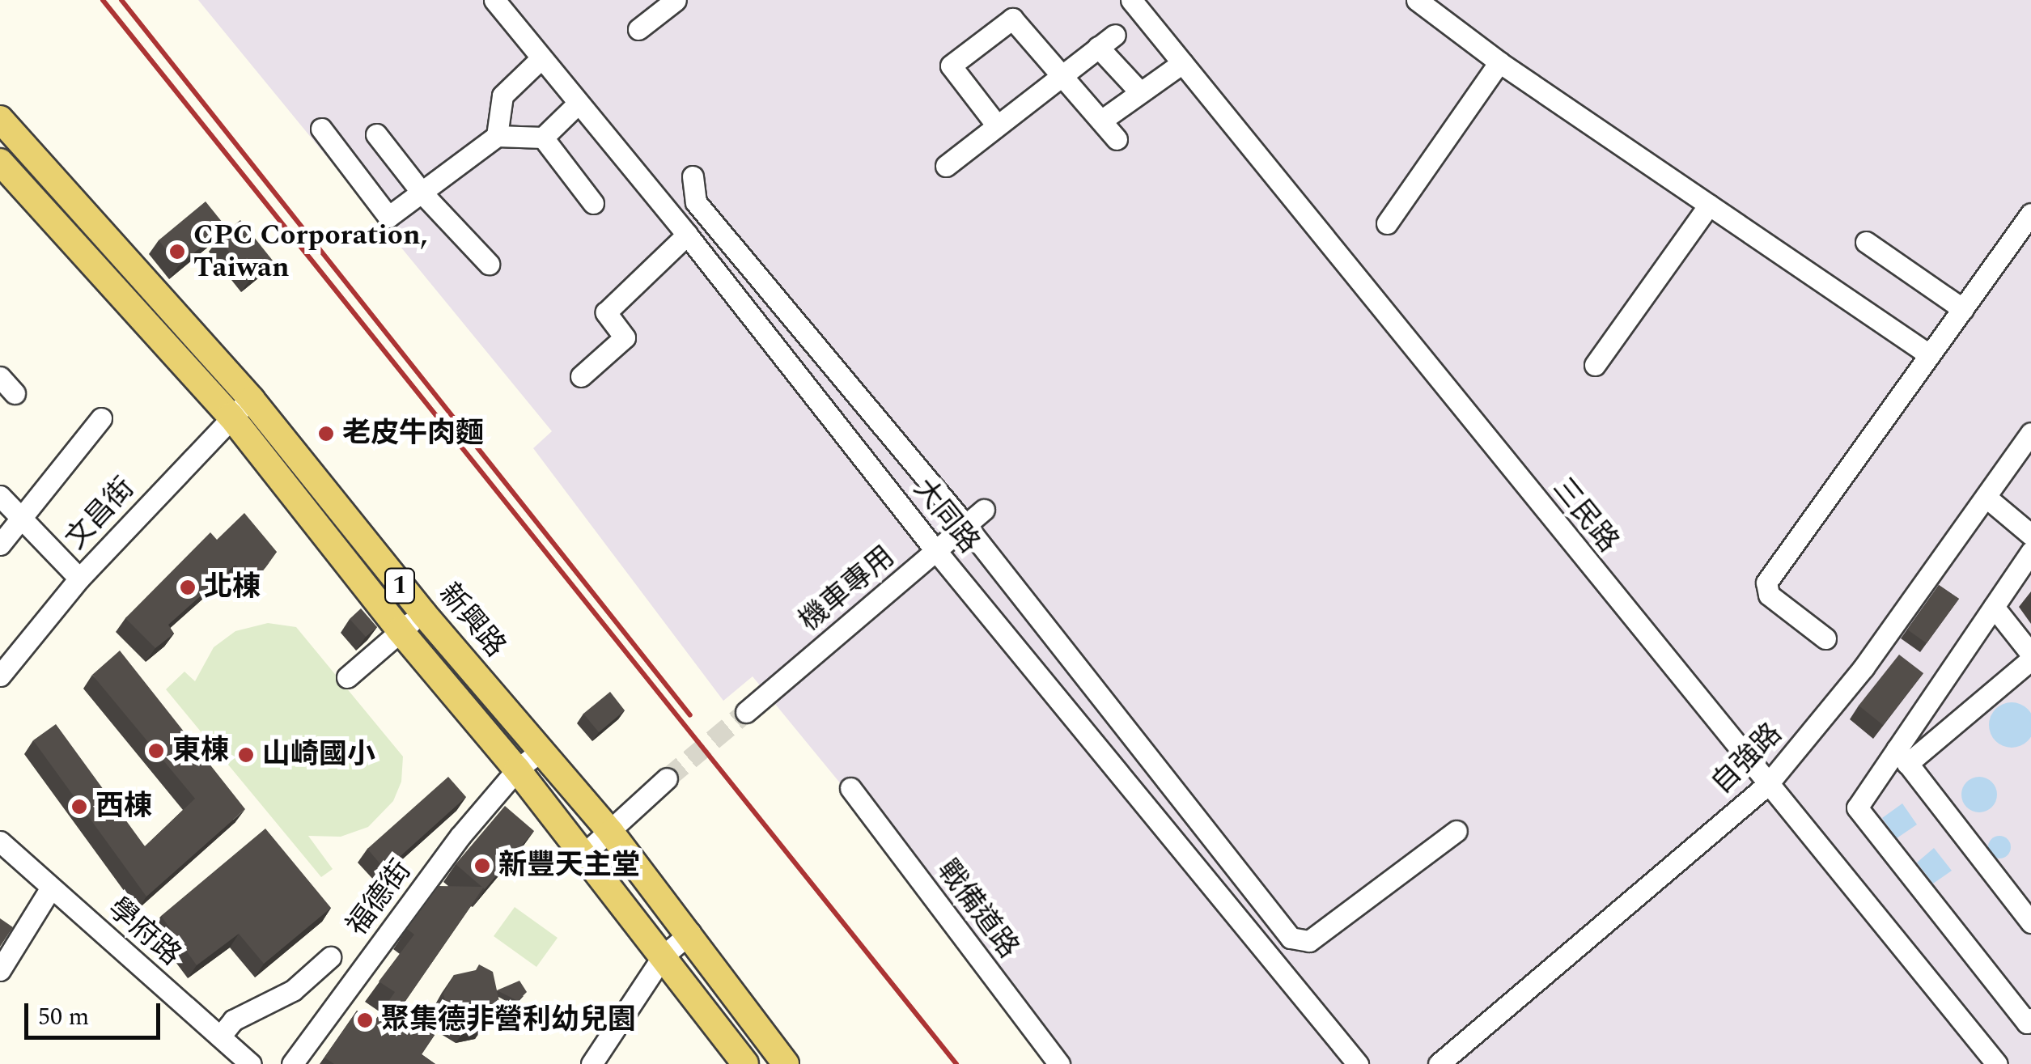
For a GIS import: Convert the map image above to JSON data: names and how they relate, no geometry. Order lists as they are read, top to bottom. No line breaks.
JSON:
{"streets":{"main road":["1","新興路"],"street":["文昌街","三民路","大同路","機車專用","自強路","福德街","戰備道路","學府路"]},"crossings":[["文昌街","1"],["文昌街","新興路"],["三民路","自強路"],["大同路","機車專用"],["1","福德街"],["新興路","福德街"]],"places":["CPC Corporation, Taiwan","老皮牛肉麵","北棟","東棟","山崎國小","西棟","新豐天主堂","聚集德非營利幼兒園"],"scale_bar":"50 m"}
